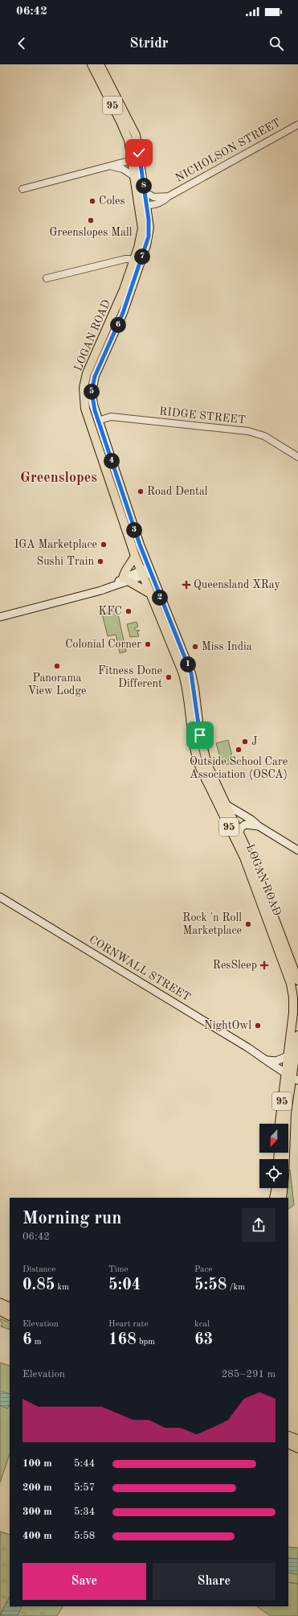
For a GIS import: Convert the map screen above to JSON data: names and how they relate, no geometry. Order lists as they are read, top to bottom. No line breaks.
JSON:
{"streets":{"main road":["95","LOGAN ROAD","CORNWALL STREET"],"street":["NICHOLSON STREET","RIDGE STREET"]},"crossings":[["NICHOLSON STREET","LOGAN ROAD"],["LOGAN ROAD","RIDGE STREET"],["LOGAN ROAD","CORNWALL STREET"]],"districts":["Greenslopes"],"places":{"other":["Coles","Greenslopes Mall","Road Dental","IGA Marketplace","Sushi Train","KFC","Colonial Corner","Miss India","Panorama View Lodge","Fitness Done Different","J","Outside School Care Association (OSCA)","Rock 'n Roll Marketplace","NightOwl"],"health":["Queensland XRay","ResSleep"]},"north":"bottom","page":{"status":"06:42","header":"Stridr","pins":["8","7","6","5","4","3","2","1"],"heading":["Morning run","06:42"],"stats":[["Distance","0.85 km"],["Time","5:04"],["Pace","5:58 /km"],["Elevation","6 m"],["Heart rate","168 bpm"],["kcal","63"]],"chart":["Elevation","285–291 m"],"list":[{"name":"100 m","note":"5:44"},{"name":"200 m","note":"5:57"},{"name":"300 m","note":"5:34"},{"name":"400 m","note":"5:58"}],"buttons":["Save","Share"]}}
